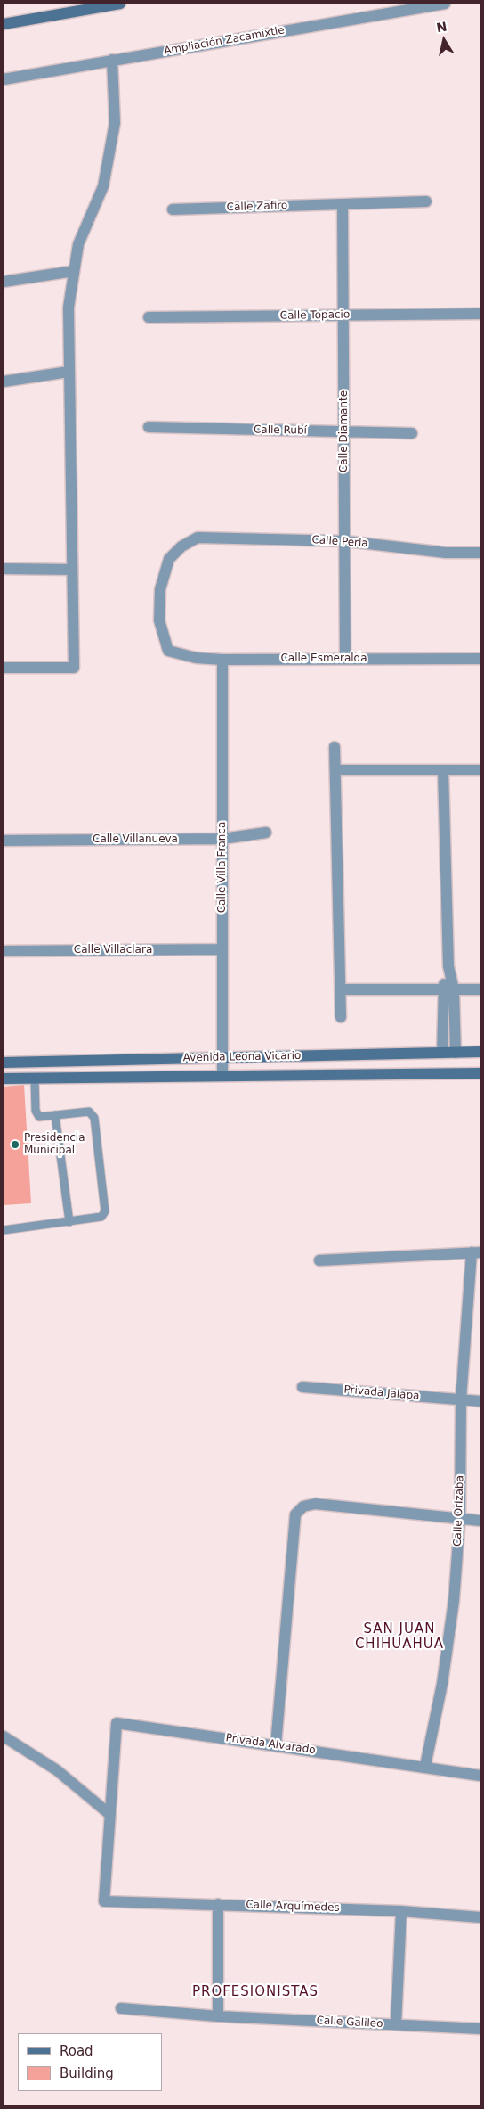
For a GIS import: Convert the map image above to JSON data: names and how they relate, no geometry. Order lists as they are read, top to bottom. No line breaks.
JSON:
{"streets":{"street":["Ampliación Zacamixtle","Calle Zafiro","Calle Topacio","Calle Rubí","Calle Diamante","Calle Perla","Calle Esmeralda","Calle Villanueva","Calle Villa Franca","Calle Villaclara","Avenida Leona Vicario","Privada Jalapa","Calle Orizaba","Privada Alvarado","Calle Arquímedes","Calle Galileo"]},"crossings":[["Calle Zafiro","Calle Diamante"],["Calle Topacio","Calle Diamante"],["Calle Rubí","Calle Diamante"],["Calle Diamante","Calle Perla"],["Calle Diamante","Calle Esmeralda"],["Calle Perla","Calle Esmeralda"],["Calle Esmeralda","Calle Villa Franca"],["Calle Villanueva","Calle Villa Franca"],["Calle Villa Franca","Calle Villaclara"],["Calle Villa Franca","Avenida Leona Vicario"],["Privada Jalapa","Calle Orizaba"],["Calle Orizaba","Privada Alvarado"],["Privada Alvarado","Calle Arquímedes"]],"districts":["SAN JUAN CHIHUAHUA","PROFESIONISTAS"],"places":["Presidencia Municipal"],"legend":["Road","Building"],"north":"top"}
